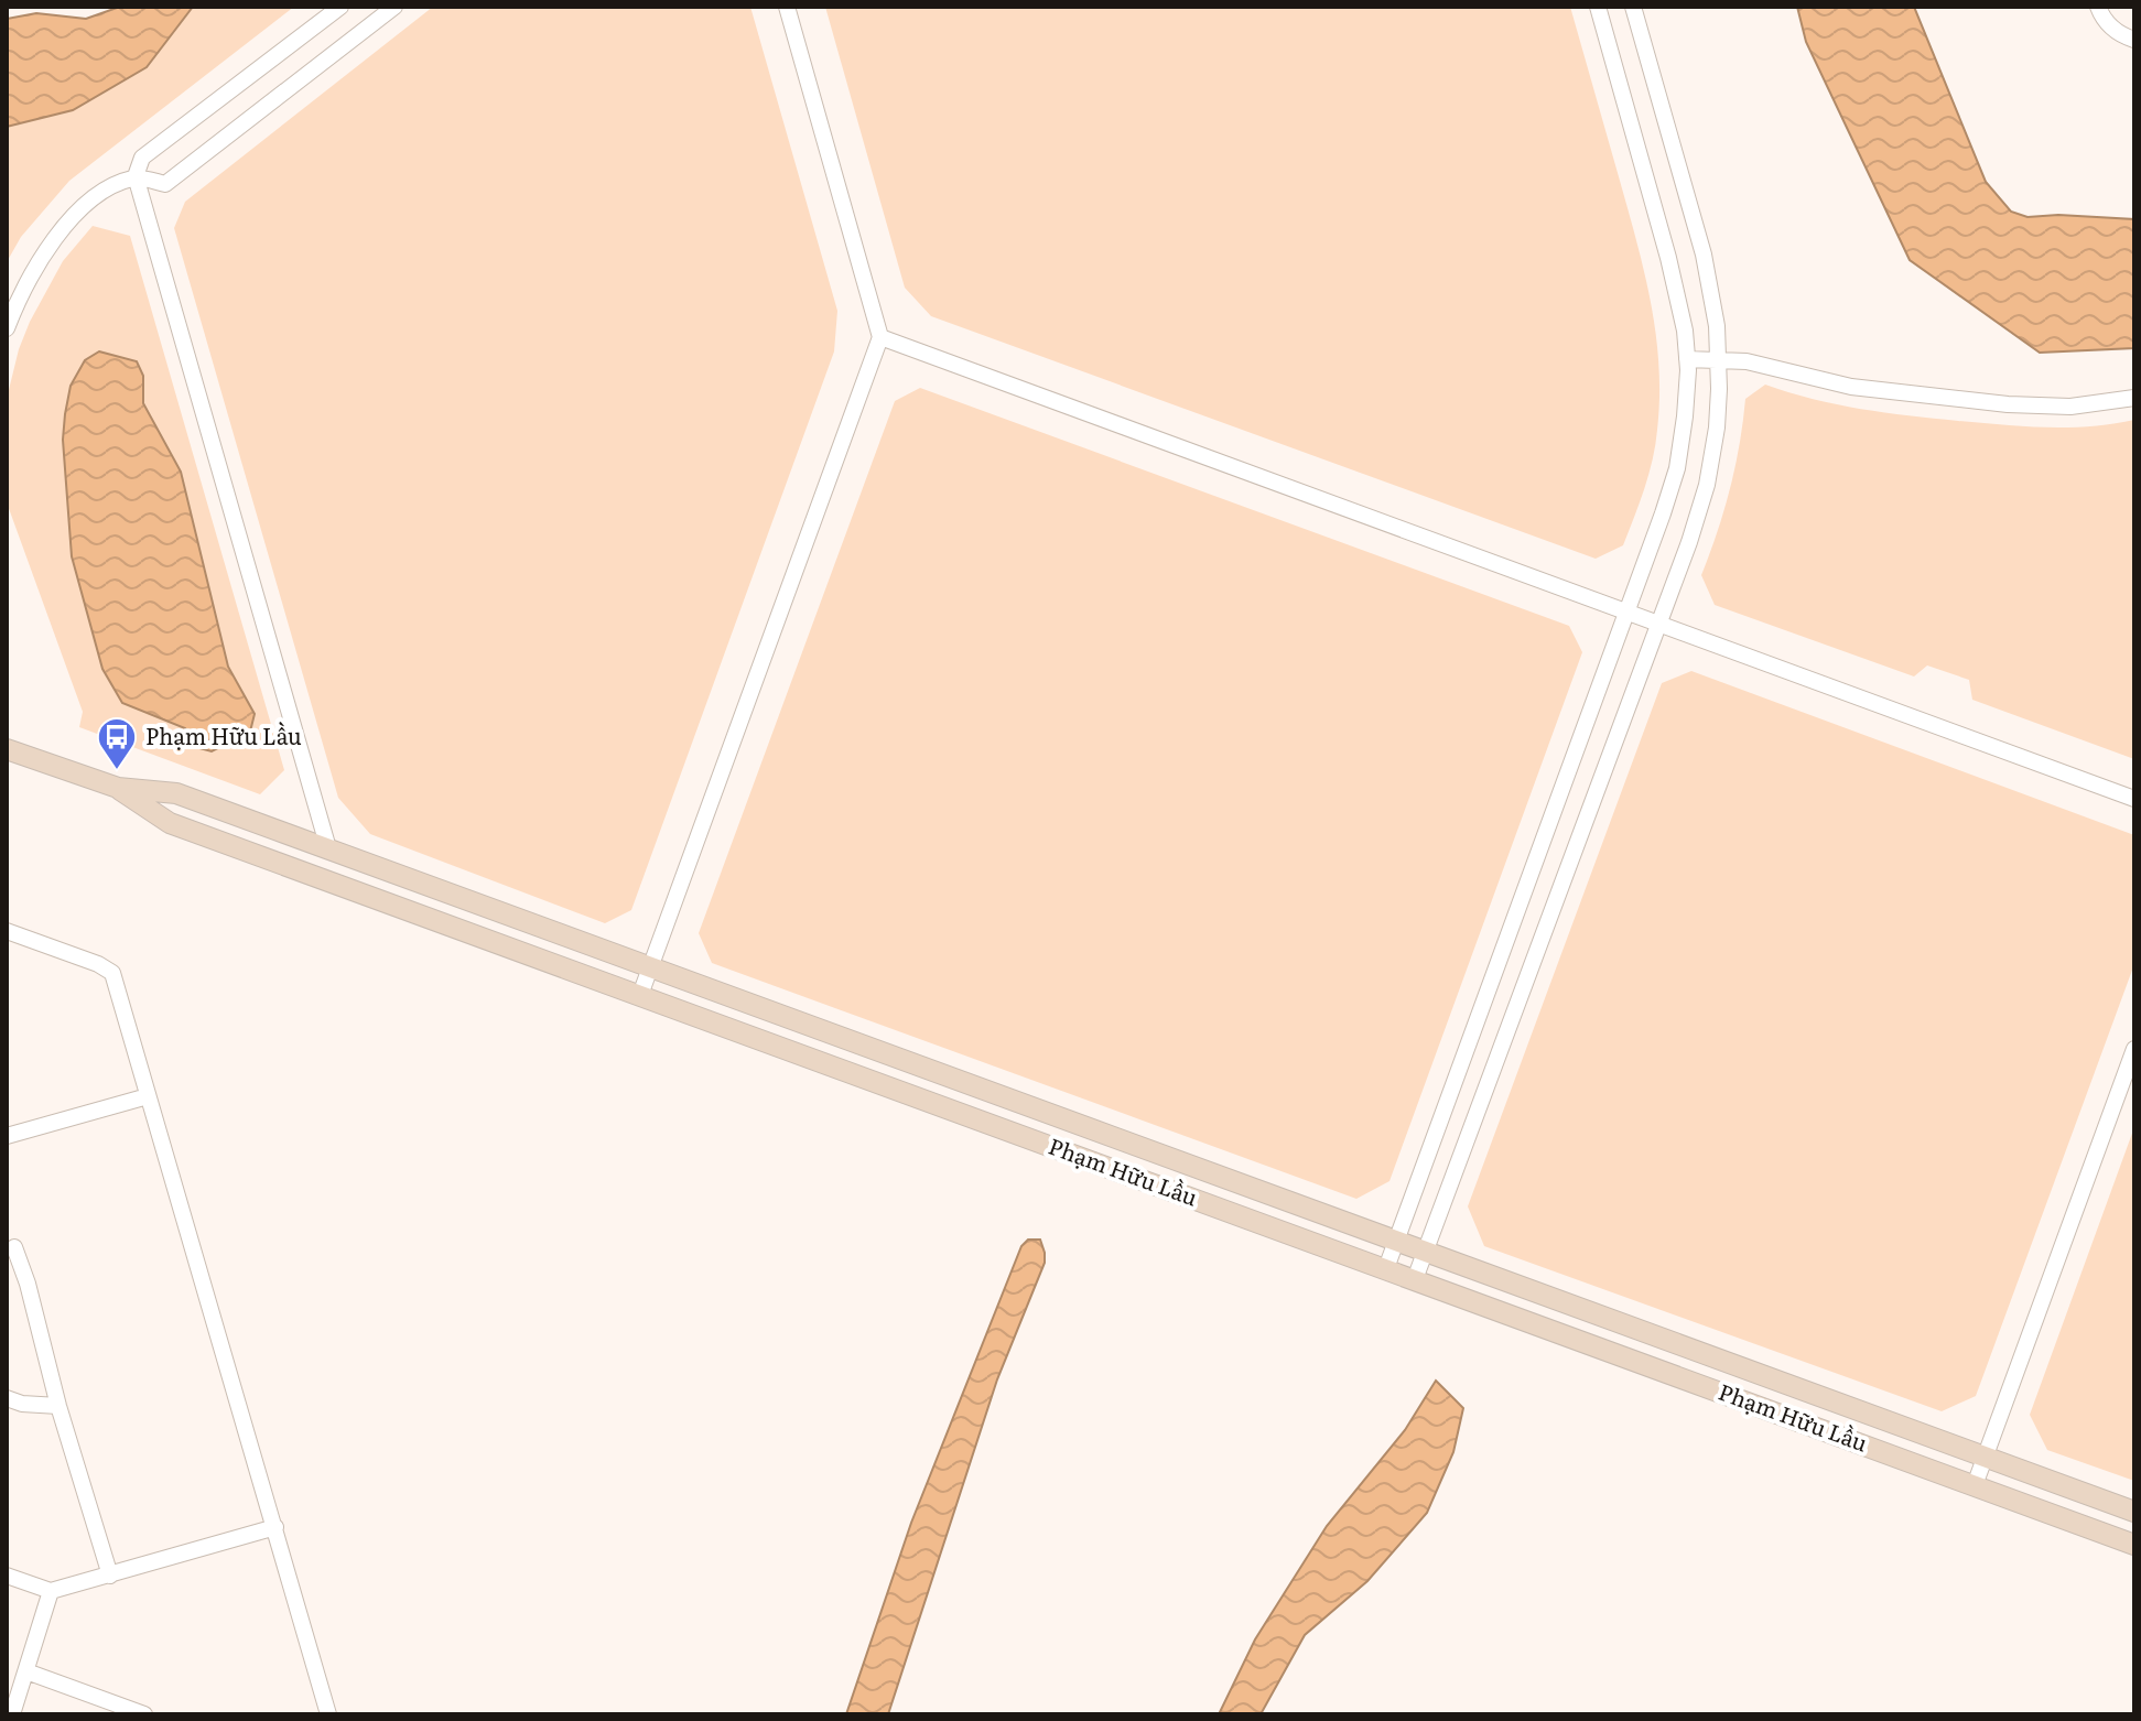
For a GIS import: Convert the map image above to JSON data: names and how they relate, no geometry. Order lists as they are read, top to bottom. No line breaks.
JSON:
{"streets":{"main road":["Phạm Hữu Lầu"]},"places":{"bus stop":["Phạm Hữu Lầu"]}}
